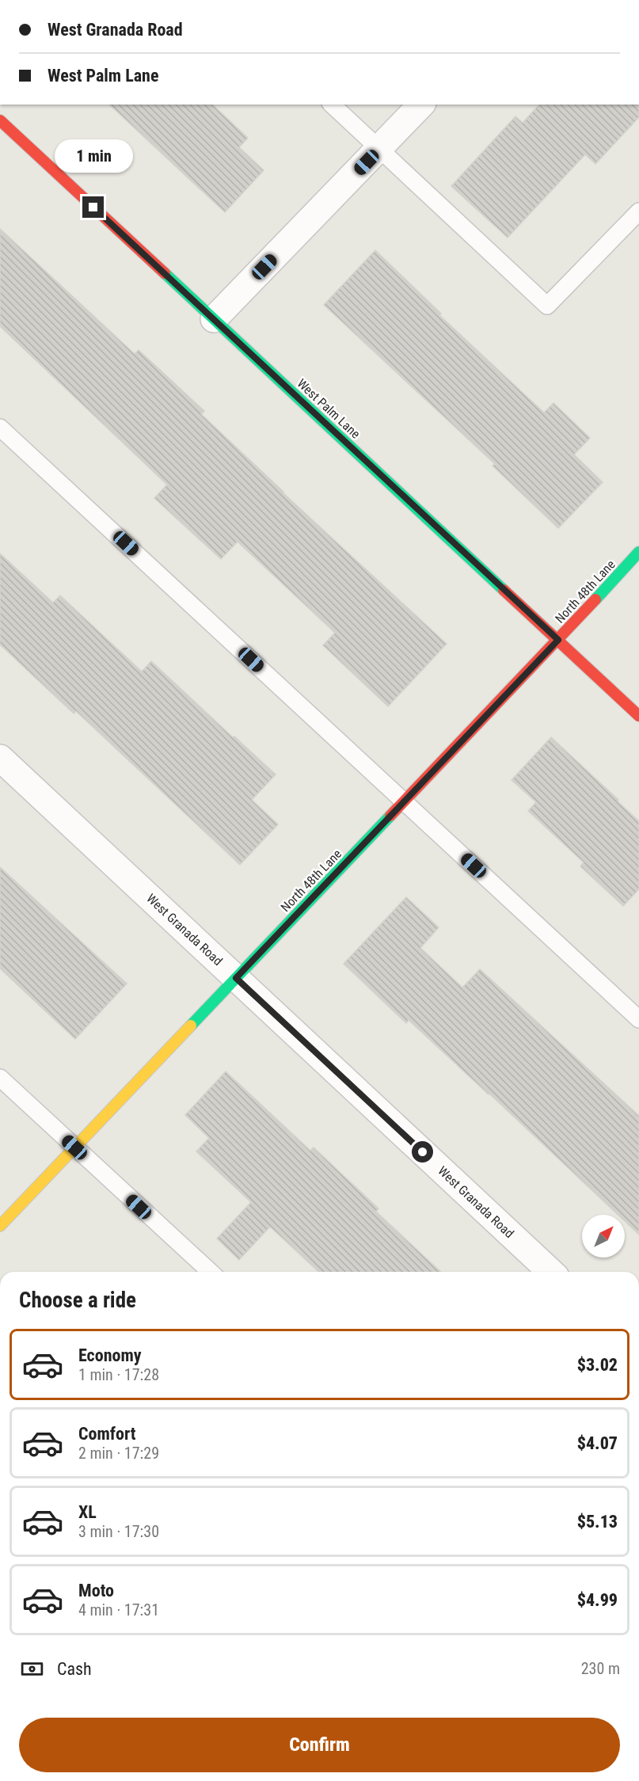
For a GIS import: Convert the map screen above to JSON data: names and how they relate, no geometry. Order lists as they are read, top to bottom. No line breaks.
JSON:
{"streets":{"street":["West Palm Lane","North 48th Lane","West Granada Road"]},"crossings":[["West Palm Lane","North 48th Lane"],["North 48th Lane","West Granada Road"]],"north":"top right","page":{"banner":["West Granada Road","West Palm Lane"],"bubble":"1 min","heading":"Choose a ride","list":[{"name":"Economy","note":"1 min · 17:28","value":"$3.02"},{"name":"Comfort","note":"2 min · 17:29","value":"$4.07"},{"name":"XL","note":"3 min · 17:30","value":"$5.13"},{"name":"Moto","note":"4 min · 17:31","value":"$4.99"}],"pay":["Cash","230 m"],"buttons":"Confirm"}}
